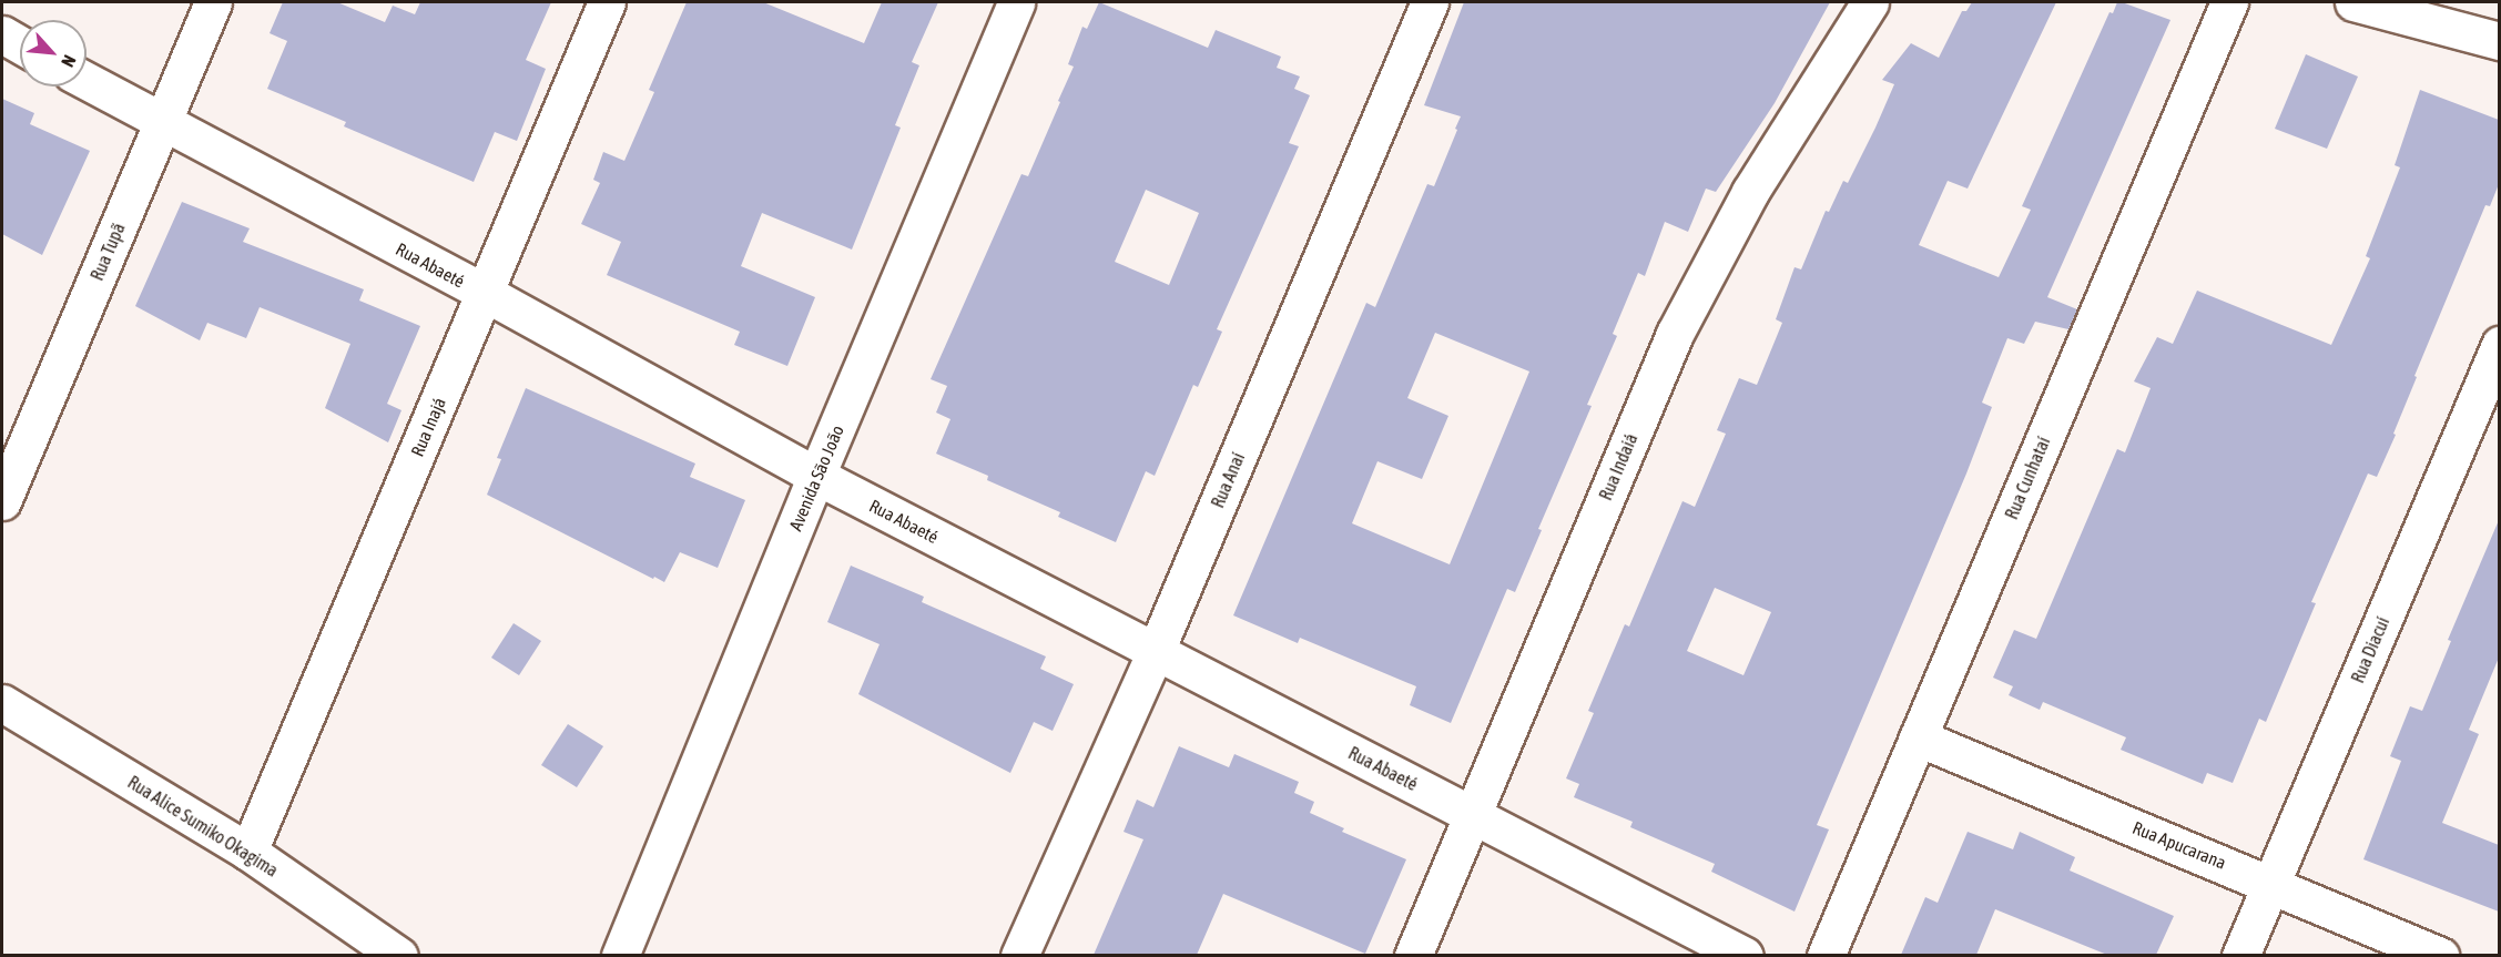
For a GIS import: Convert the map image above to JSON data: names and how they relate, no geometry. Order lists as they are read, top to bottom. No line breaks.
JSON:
{"streets":{"street":["Rua Tupã","Rua Abaeté","Rua Inajá","Rua Indaiá","Avenida São João","Rua Cunhataí","Rua Anaí","Rua Diacuí","Rua Alice Sumiko Okagima","Rua Apucarana"]},"crossings":[["Rua Tupã","Rua Abaeté"],["Rua Abaeté","Rua Inajá"],["Rua Abaeté","Rua Indaiá"],["Rua Abaeté","Avenida São João"],["Rua Abaeté","Rua Anaí"],["Rua Inajá","Rua Alice Sumiko Okagima"],["Rua Cunhataí","Rua Apucarana"],["Rua Diacuí","Rua Apucarana"]],"north":"bottom right"}
